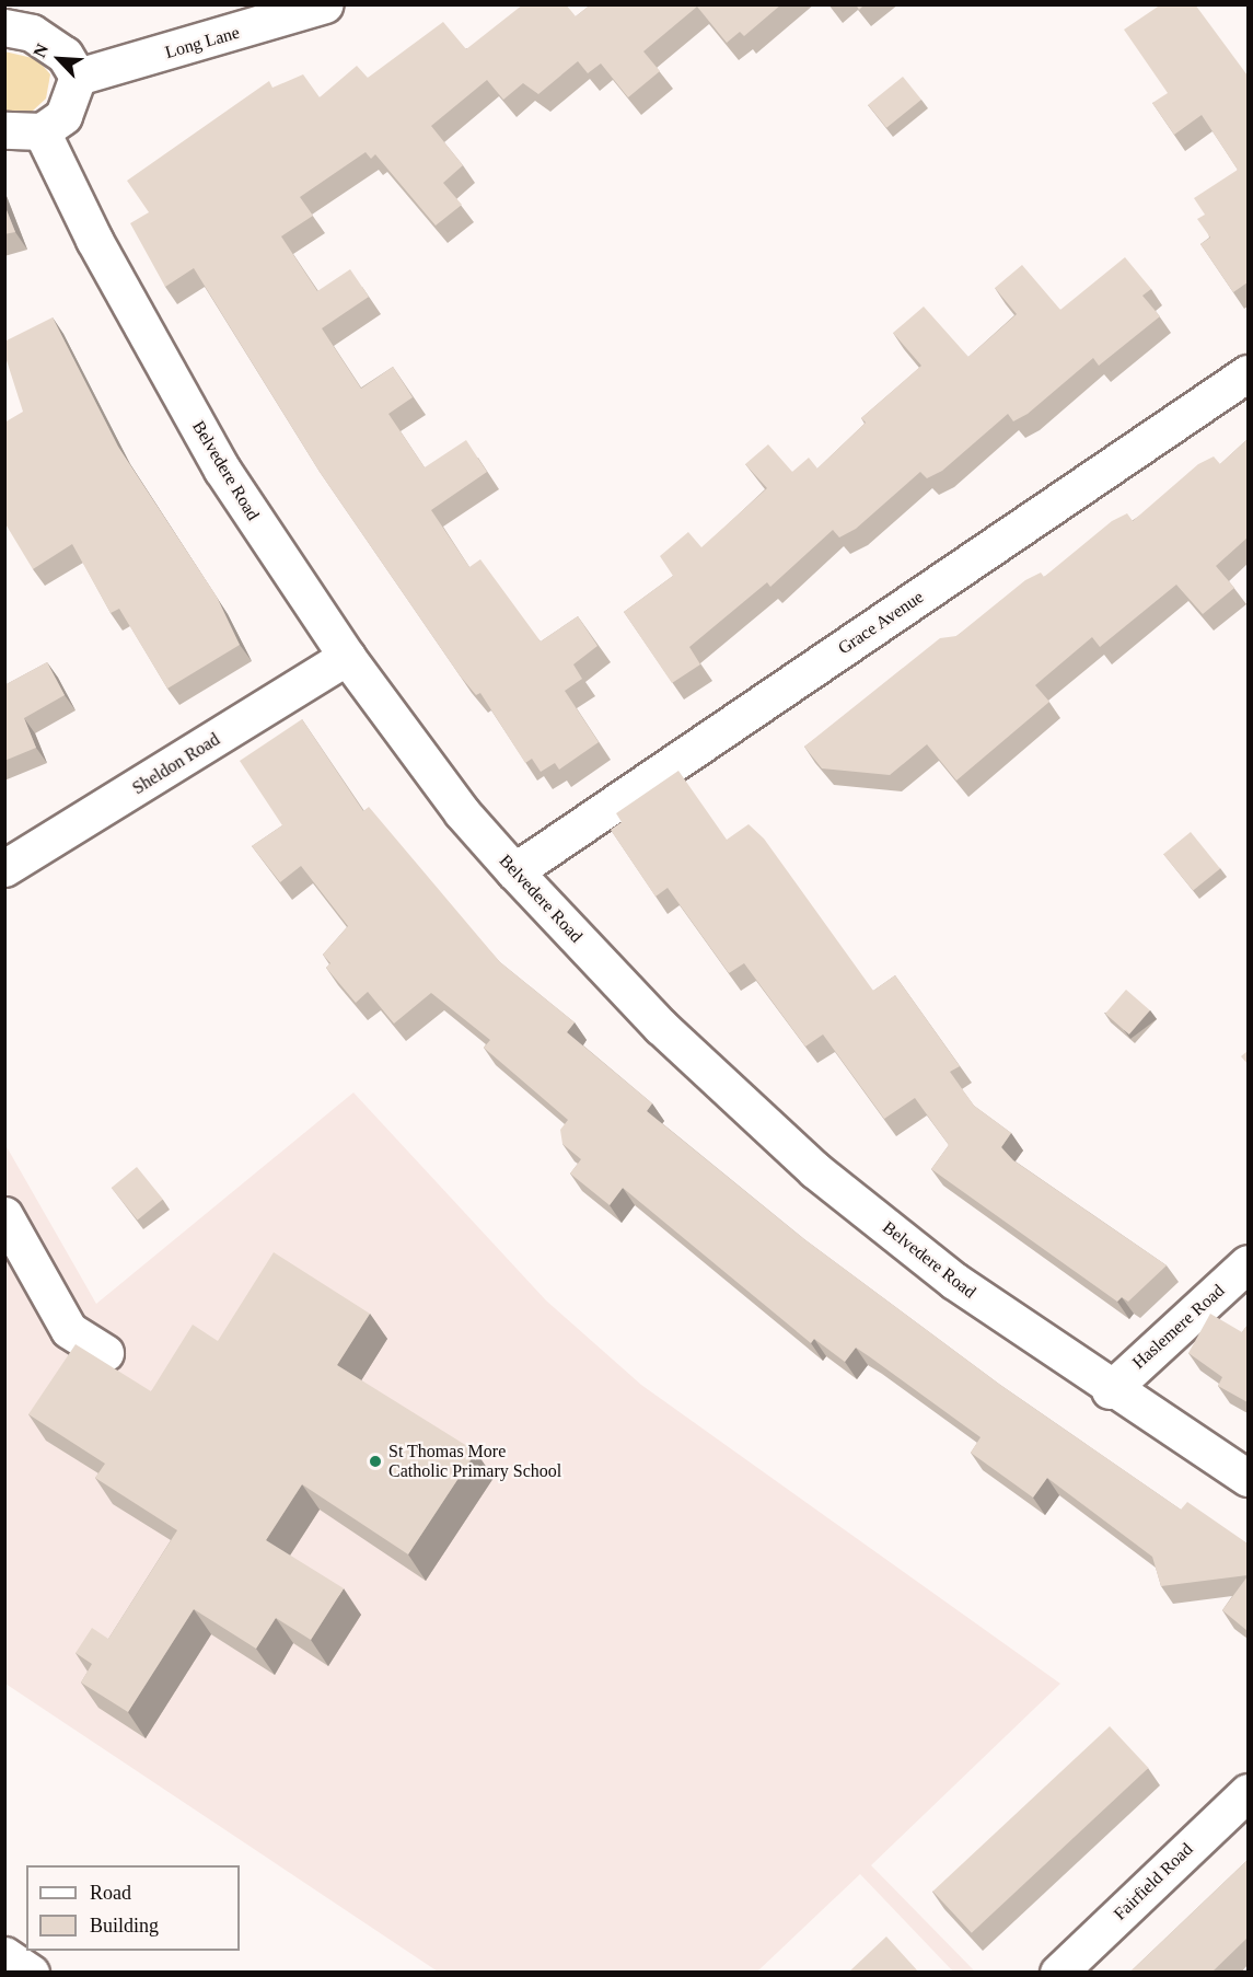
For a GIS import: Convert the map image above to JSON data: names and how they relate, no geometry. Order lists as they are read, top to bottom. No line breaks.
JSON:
{"streets":{"street":["Long Lane","Belvedere Road","Grace Avenue","Sheldon Road","Haslemere Road","Fairfield Road"]},"crossings":[["Belvedere Road","Grace Avenue"],["Belvedere Road","Sheldon Road"],["Belvedere Road","Haslemere Road"]],"places":["St Thomas More Catholic Primary School"],"legend":["Road","Building"],"north":"top left"}
